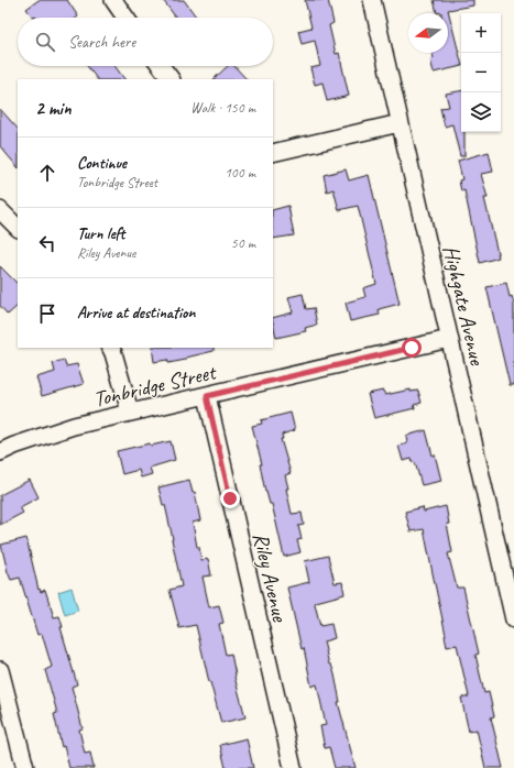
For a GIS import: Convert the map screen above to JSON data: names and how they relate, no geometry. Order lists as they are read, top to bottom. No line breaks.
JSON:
{"streets":{"street":["Highgate Avenue","Tonbridge Street","Riley Avenue"]},"crossings":[["Highgate Avenue","Tonbridge Street"],["Tonbridge Street","Riley Avenue"]],"north":"left","page":{"map_buttons":["+","−"],"search":"Search here","heading":["2 min","Walk · 150 m"],"list":[["Continue","Tonbridge Street","100 m"],["Turn left","Riley Avenue","50 m"],"Arrive at destination"]}}
